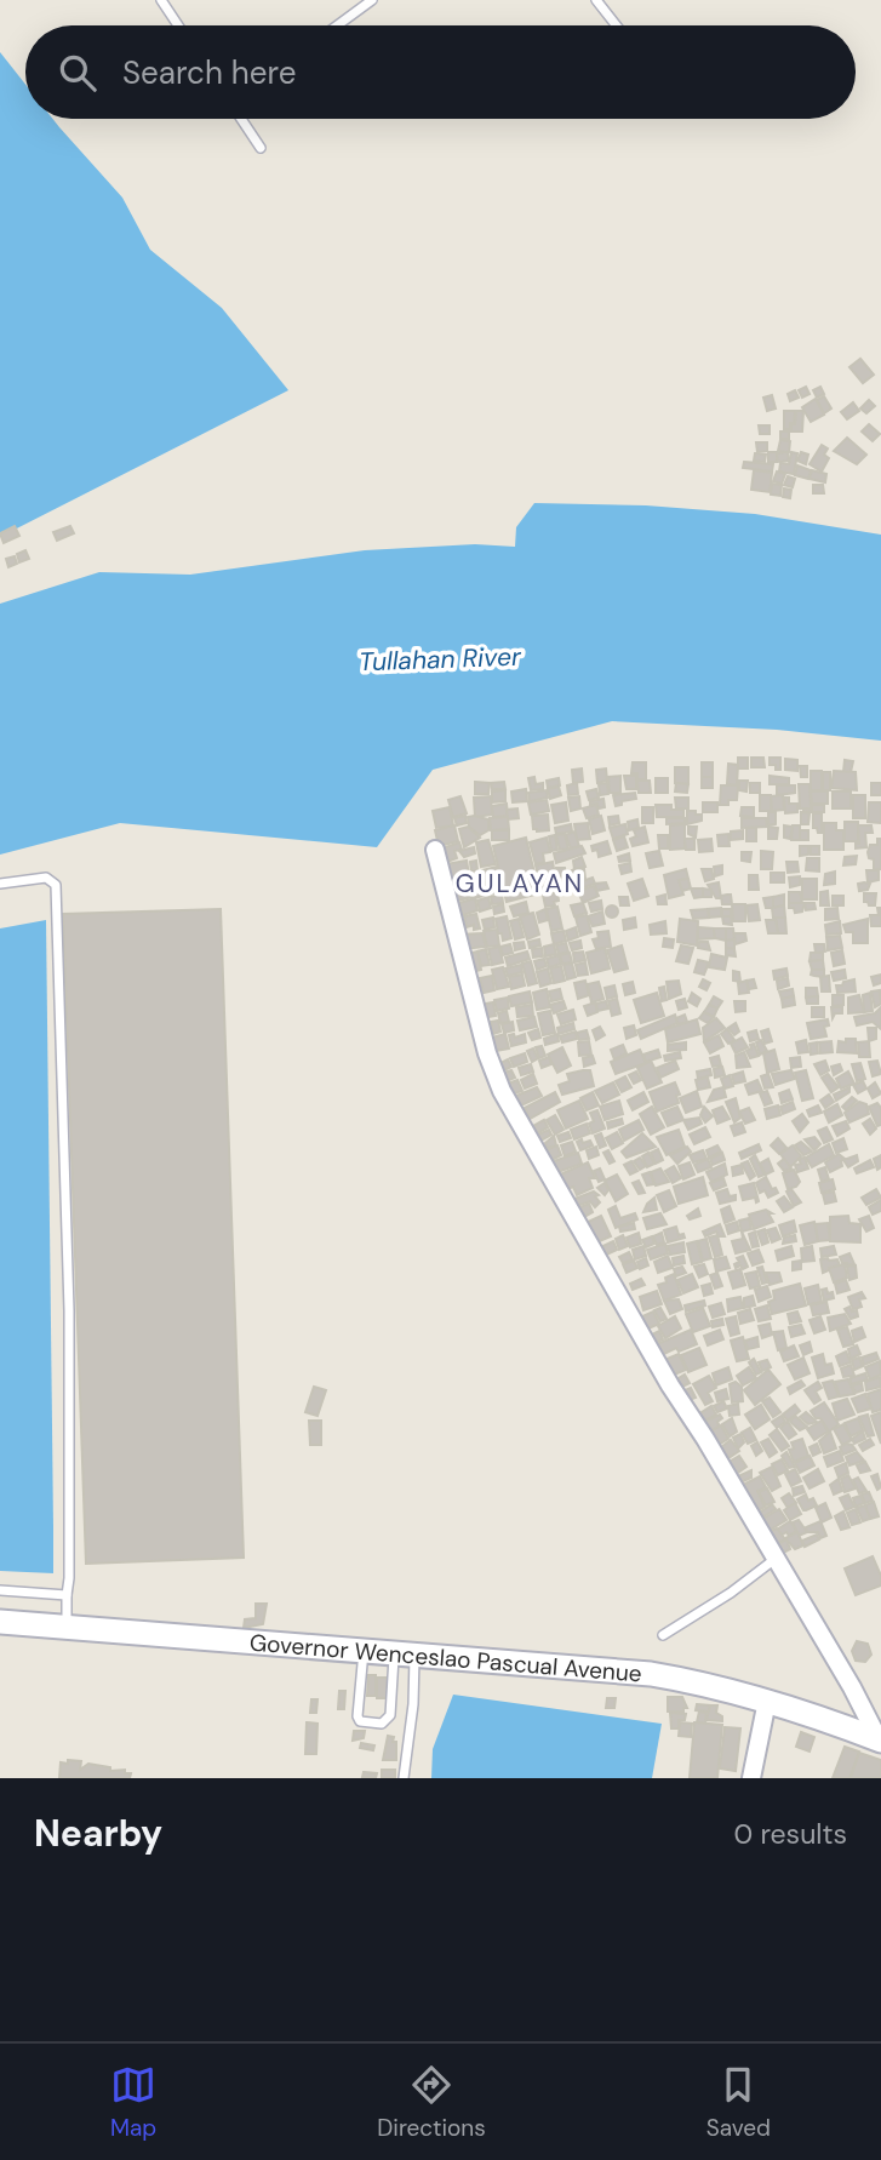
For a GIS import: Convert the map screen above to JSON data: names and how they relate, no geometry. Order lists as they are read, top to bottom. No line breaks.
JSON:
{"streets":{"main road":["Governor Wenceslao Pascual Avenue"]},"districts":["GULAYAN"],"water":["Tullahan River"],"page":{"search":"Search here","heading":["Nearby","0 results"],"nav":["Map","Directions","Saved"]}}
